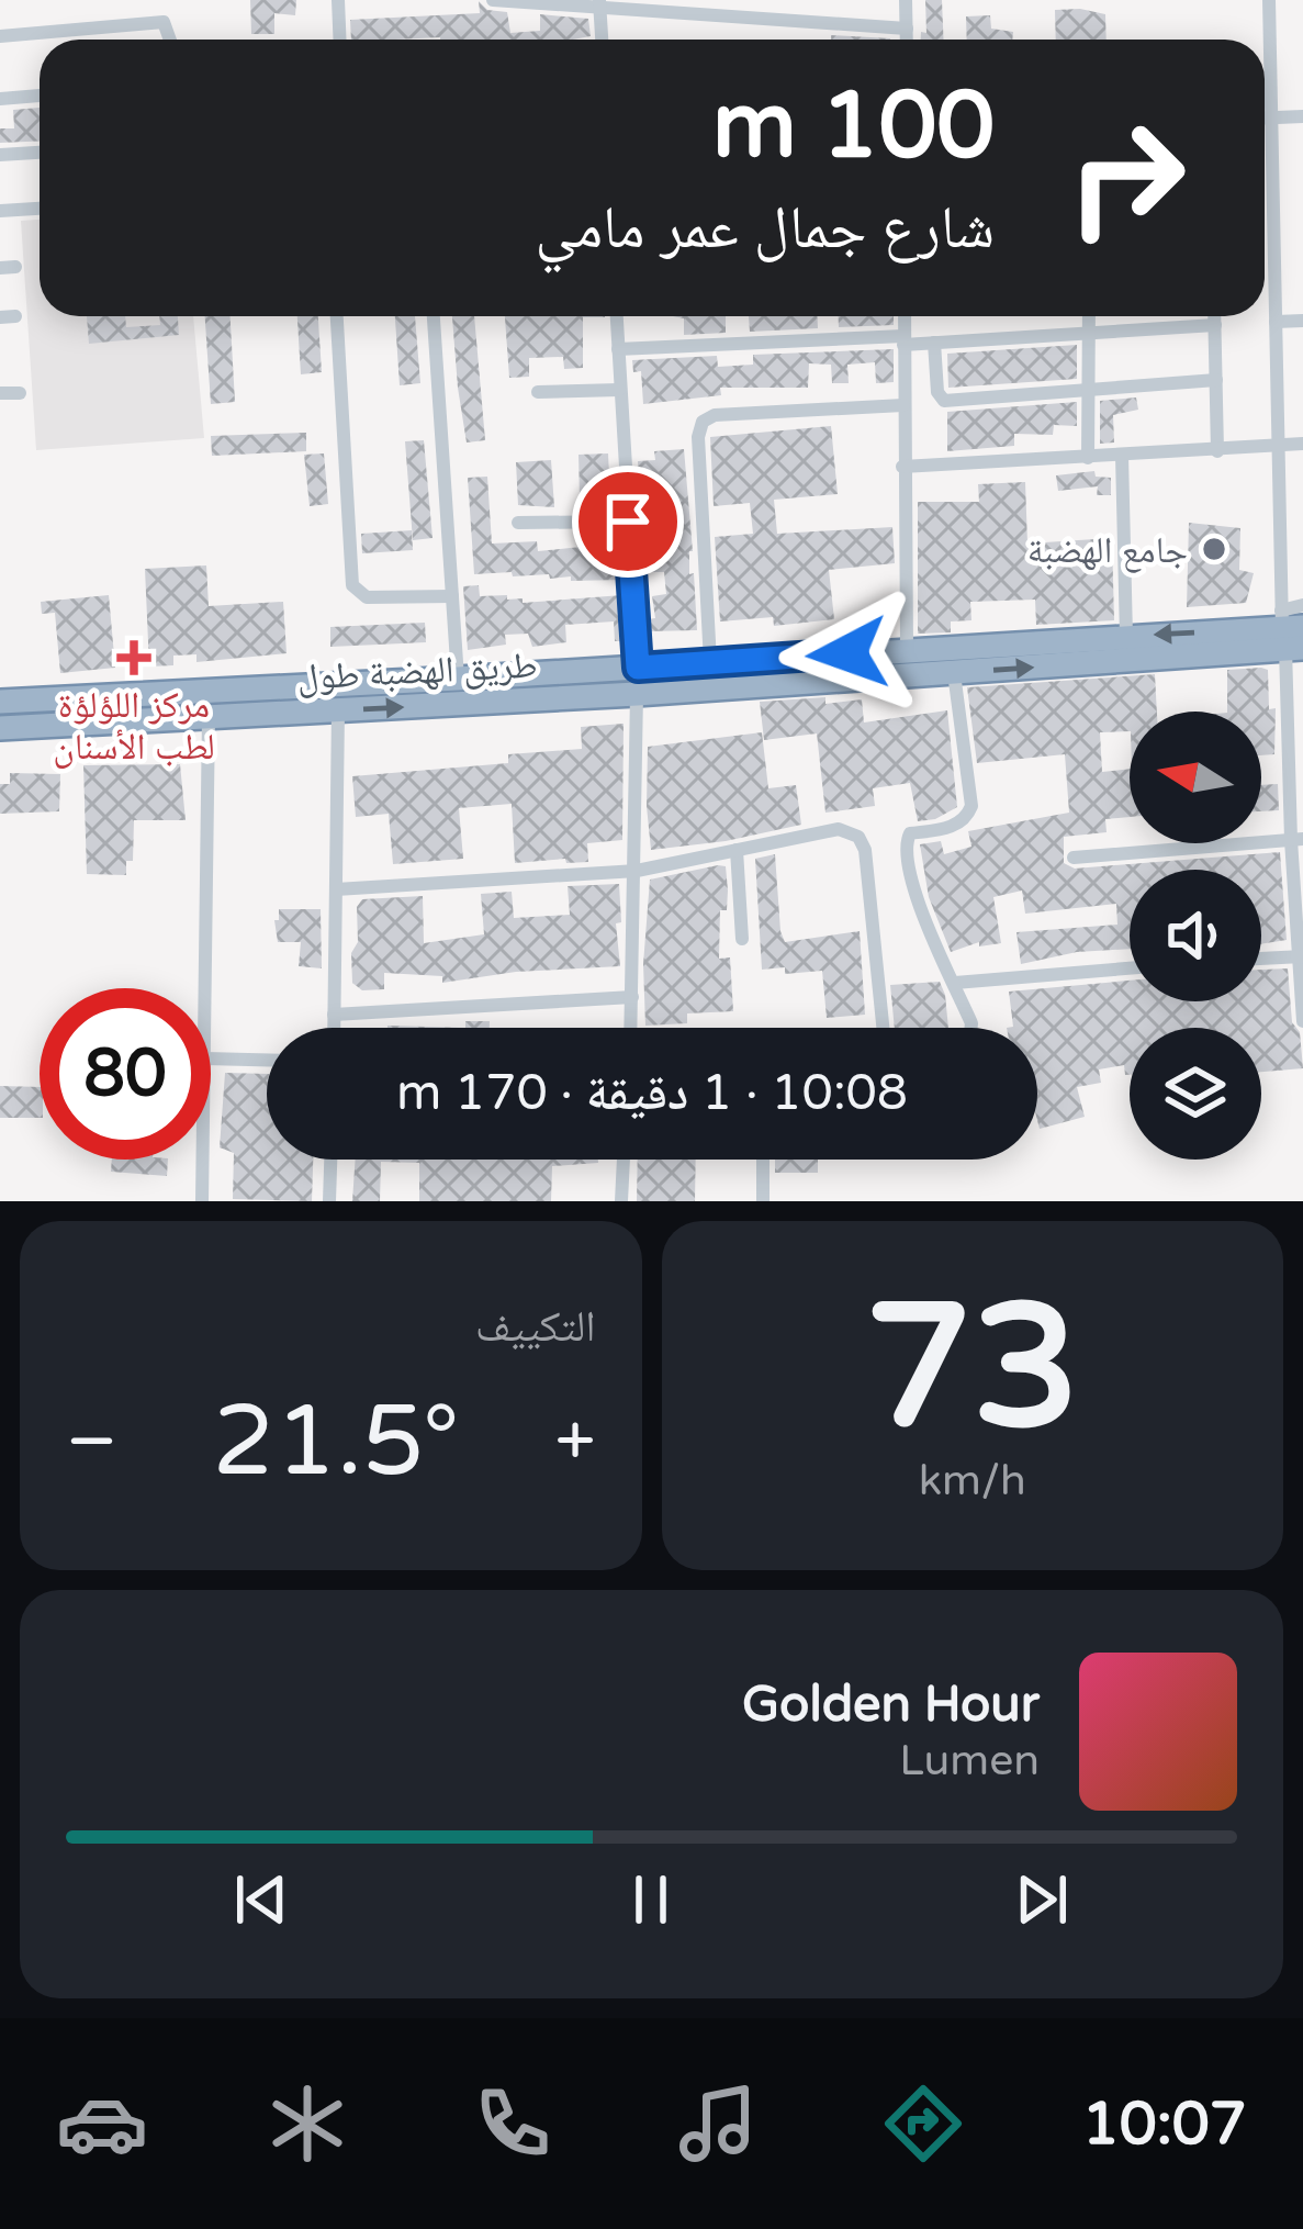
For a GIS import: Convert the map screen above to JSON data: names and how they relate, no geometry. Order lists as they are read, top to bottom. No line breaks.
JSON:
{"streets":{"highway":["طريق الهضبة طول"]},"places":{"other":["جامع الهضبة"],"health":["مركز اللؤلؤة لطب الأسنان"]},"north":"left","page":{"turn":["100 m","شارع جمال عمر مامي"],"limit":"80","trip":"10:08 · 1 دقيقة · 170 m","tile":[["73","km/h"],"التكييف"],"heat":["−","21.5°","+"],"song":["Golden Hour","Lumen"],"tabs":"10:07"}}
